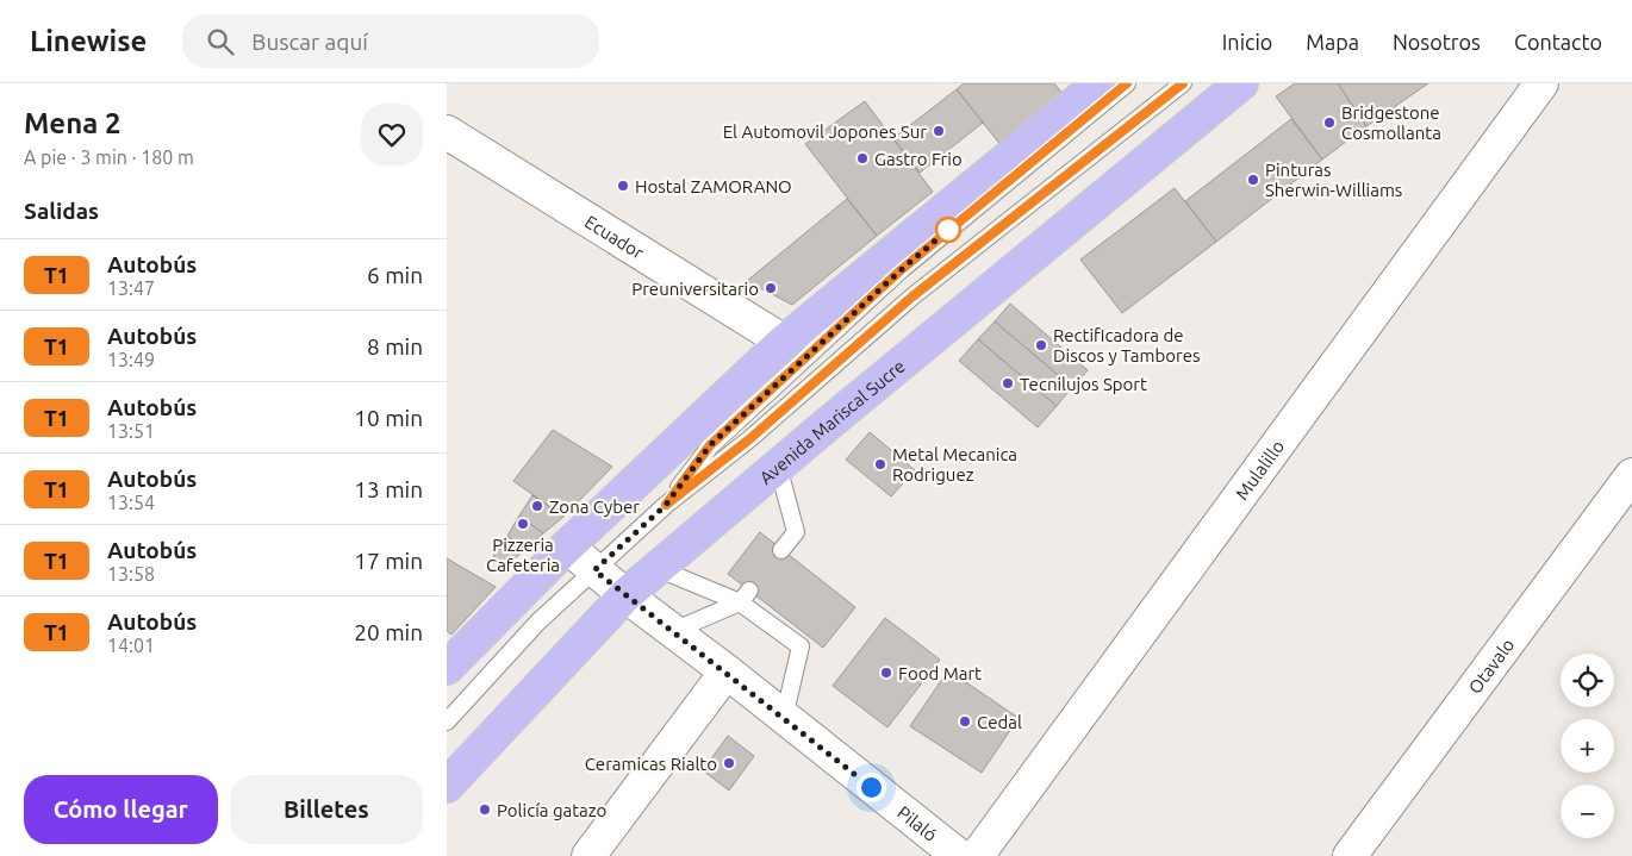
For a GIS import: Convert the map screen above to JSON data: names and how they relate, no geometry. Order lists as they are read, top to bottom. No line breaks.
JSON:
{"streets":{"main road":["Avenida Mariscal Sucre"],"street":["Ecuador","Mulalillo","Otavalo","Pilaló"]},"crossings":[["Avenida Mariscal Sucre","Pilaló"]],"places":["Bridgestone Cosmollanta","El Automovil Jopones Sur","Gastro Frio","Pinturas Sherwin-Williams","Hostal ZAMORANO","Preuniversitario","Rectificadora de Discos y Tambores","Tecnilujos Sport","Metal Mecanica Rodriguez","Zona Cyber","Pizzeria Cafeteria","Food Mart","Cedal","Ceramicas Rialto","Policía gatazo"],"lines":["bus line T1"],"page":{"header":"Linewise","search":"Buscar aquí","nav":["Inicio","Mapa","Nosotros","Contacto"],"heading":[["Mena 2","A pie · 3 min · 180 m"],"Salidas"],"list":[{"mark":"T1","name":"Autobús","note":"13:47","value":"6 min"},{"mark":"T1","name":"Autobús","note":"13:49","value":"8 min"},{"mark":"T1","name":"Autobús","note":"13:51","value":"10 min"},{"mark":"T1","name":"Autobús","note":"13:54","value":"13 min"},{"mark":"T1","name":"Autobús","note":"13:58","value":"17 min"},{"mark":"T1","name":"Autobús","note":"14:01","value":"20 min"}],"map_buttons":["+","−"],"buttons":["Cómo llegar","Billetes"]}}
